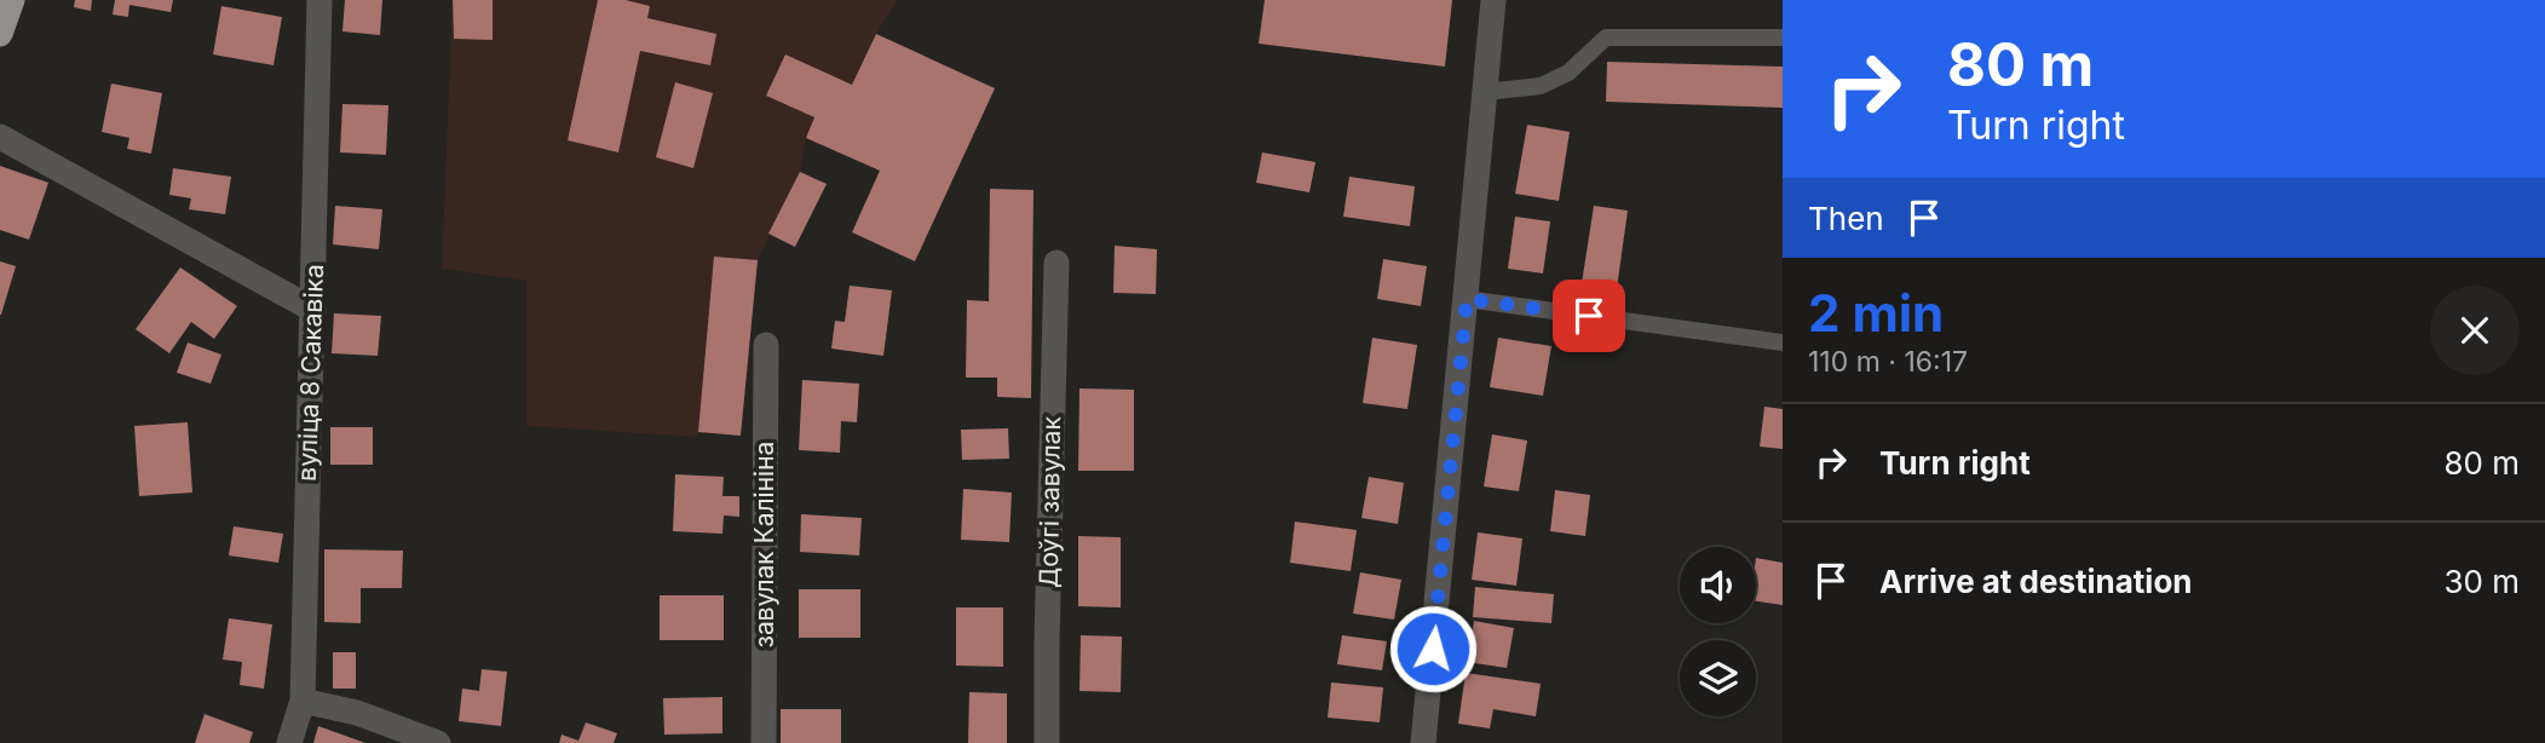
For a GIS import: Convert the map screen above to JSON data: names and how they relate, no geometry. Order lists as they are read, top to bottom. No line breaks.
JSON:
{"streets":{"street":["вуліца 8 Сакавіка","Доўгі завулак","завулак Калініна"]},"page":{"turn":["80 m","Turn right"],"then":"Then","heading":["2 min","110 m · 16:17"],"list":[{"name":"Turn right","value":"80 m"},{"name":"Arrive at destination","value":"30 m"}]}}
